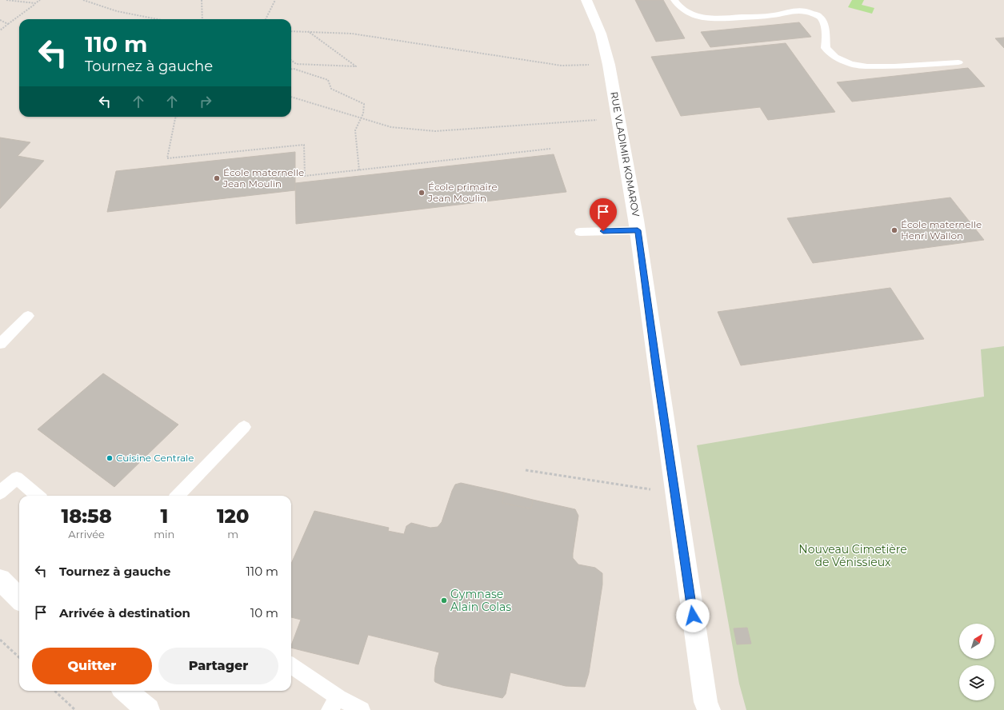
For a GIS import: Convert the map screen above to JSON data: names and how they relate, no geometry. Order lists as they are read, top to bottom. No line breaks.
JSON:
{"streets":{"street":["RUE VLADIMIR KOMAROV"]},"parks":["Nouveau Cimetière de Vénissieux"],"places":["École maternelle Jean Moulin","École primaire Jean Moulin","École maternelle Henri Wallon","Cuisine Centrale","Gymnase Alain Colas"],"north":"top right","page":{"turn":["110 m","Tournez à gauche"],"eta":["18:58","Arrivée","1","min","120","m"],"list":[{"name":"Tournez à gauche","value":"110 m"},{"name":"Arrivée à destination","value":"10 m"}],"buttons":["Quitter","Partager"]}}
